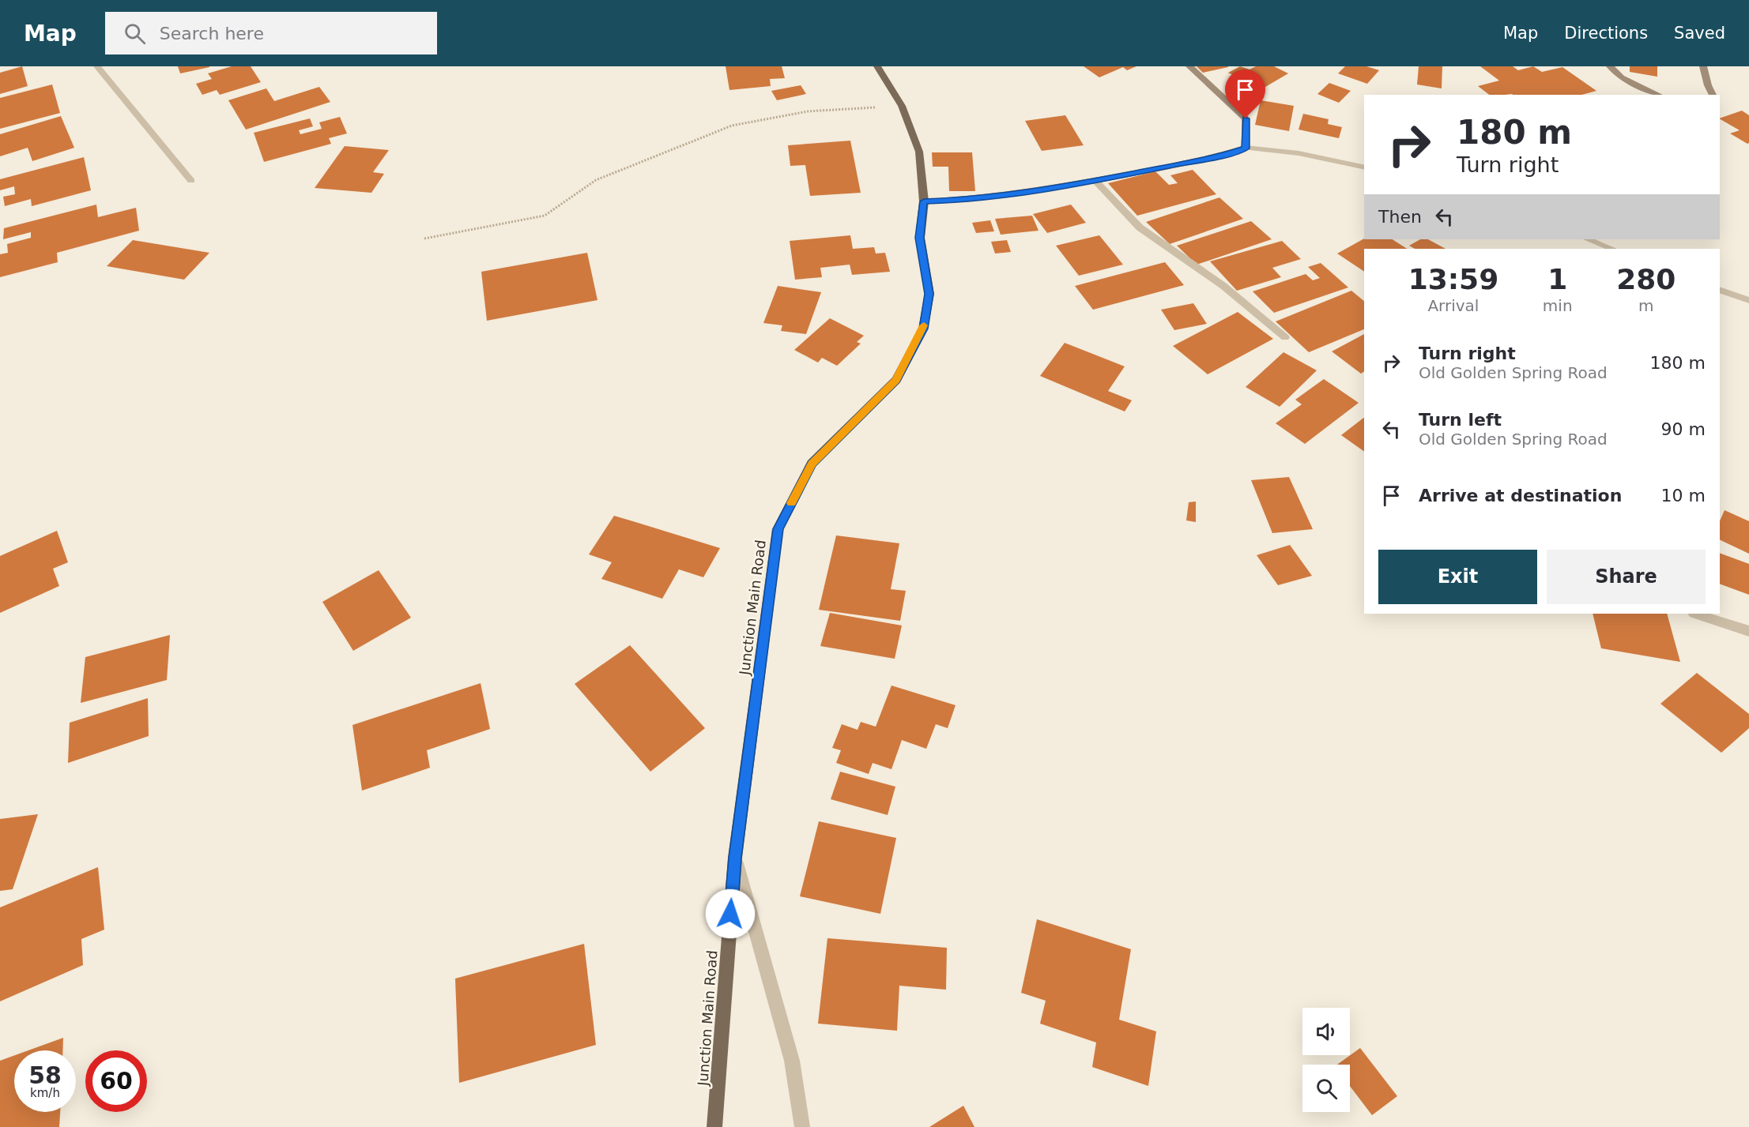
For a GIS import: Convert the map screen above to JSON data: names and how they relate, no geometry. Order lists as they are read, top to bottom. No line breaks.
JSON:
{"streets":{"main road":["Junction Main Road"]},"page":{"header":"Map","search":"Search here","nav":["Map","Directions","Saved"],"turn":["180 m","Turn right"],"then":"Then","eta":["13:59","Arrival","1","min","280","m"],"list":[{"name":"Turn right","note":"Old Golden Spring Road","value":"180 m"},{"name":"Turn left","note":"Old Golden Spring Road","value":"90 m"},{"name":"Arrive at destination","value":"10 m"}],"buttons":["Exit","Share"],"speed":"58 km/h","limit":"60"}}
